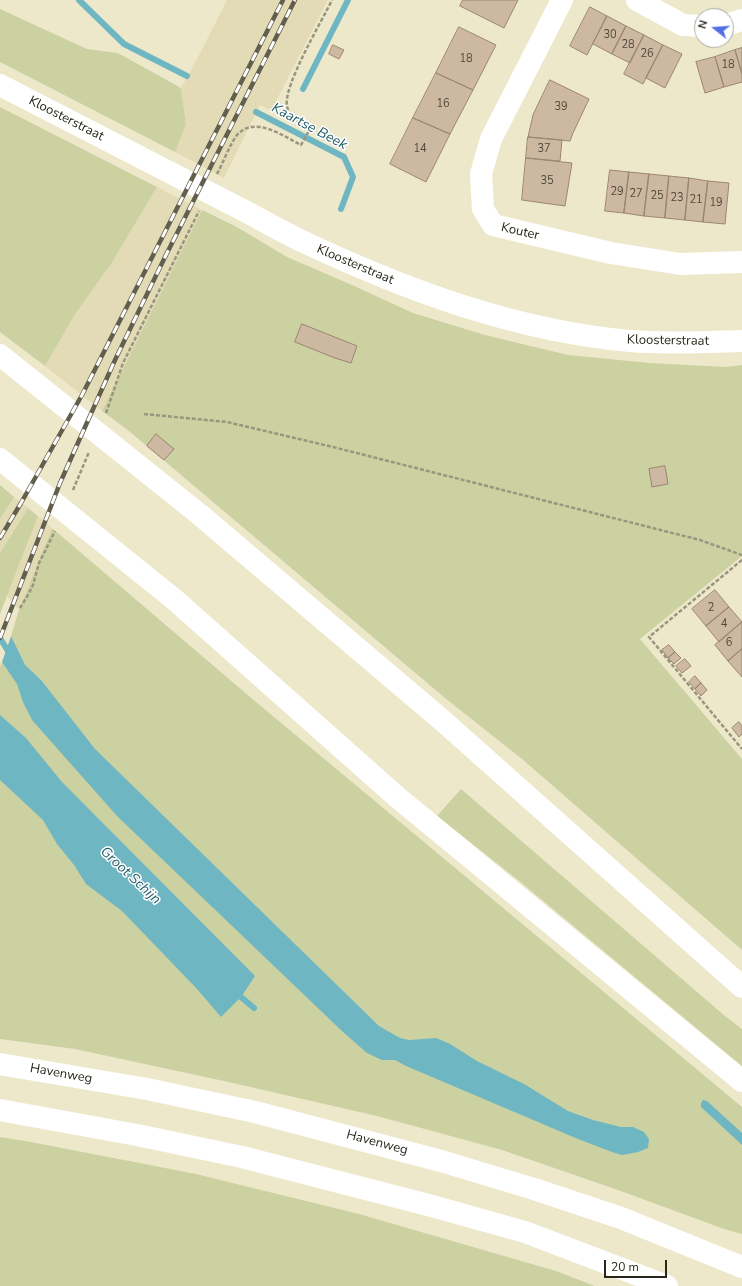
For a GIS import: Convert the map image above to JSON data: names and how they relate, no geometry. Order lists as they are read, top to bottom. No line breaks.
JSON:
{"streets":{"main road":["Kloosterstraat","Kouter","Havenweg"]},"water":["Kaartse Beek","Groot Schijn"],"house_numbers":["30","28","26","18","18","16","39","14","37","35","29","27","25","23","21","19","2","4","6"],"scale_bar":"20 m","north":"left"}
